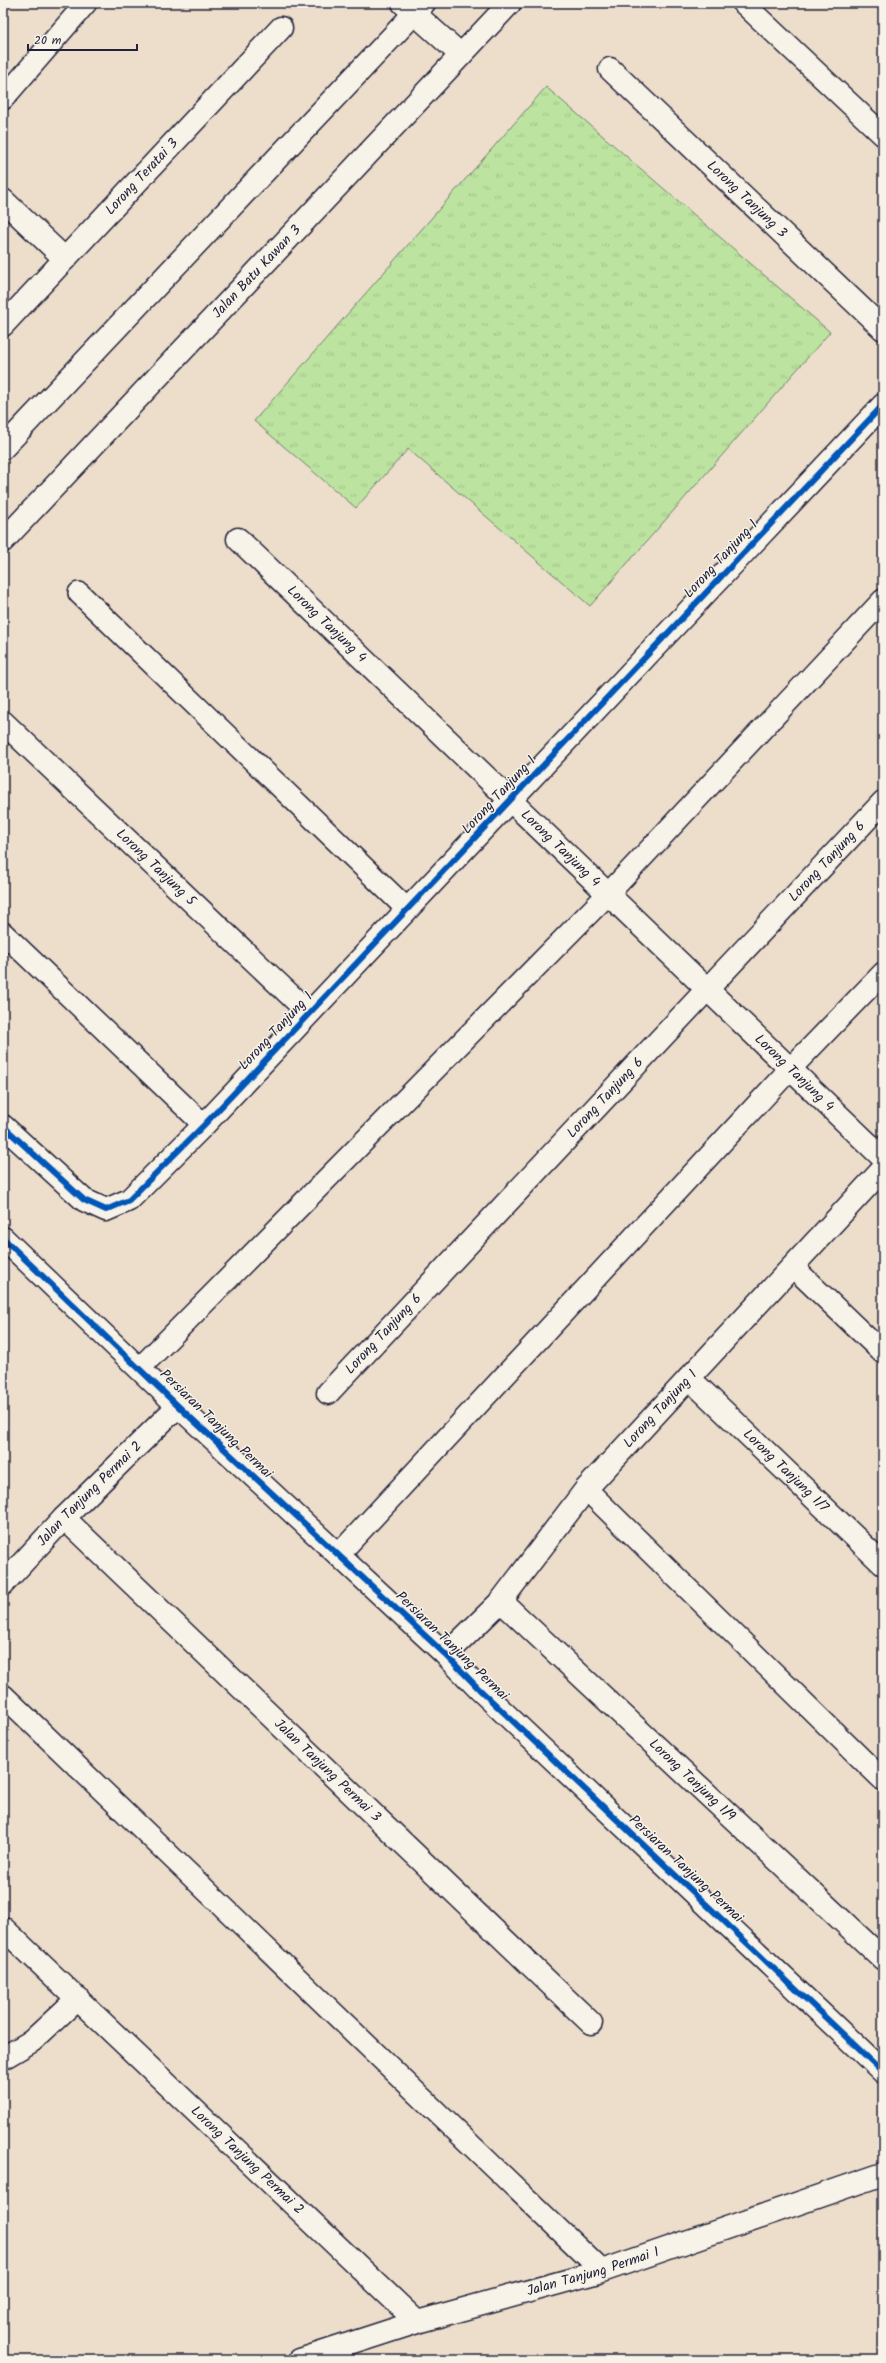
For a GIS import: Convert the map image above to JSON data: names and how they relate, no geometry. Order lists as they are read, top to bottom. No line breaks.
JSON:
{"streets":{"street":["Lorong Teratai 3","Lorong Tanjung 3","Jalan Batu Kawan 3","Lorong Tanjung 1","Lorong Tanjung 4","Lorong Tanjung 6","Lorong Tanjung 5","Persiaran Tanjung Permai","Lorong Tanjung 1/7","Jalan Tanjung Permai 2","Jalan Tanjung Permai 3","Lorong Tanjung 1/9","Lorong Tanjung Permai 2","Jalan Tanjung Permai 1"]},"crossings":[["Lorong Tanjung 1","Lorong Tanjung 4"],["Lorong Tanjung 1","Lorong Tanjung 5"],["Lorong Tanjung 1","Persiaran Tanjung Permai"],["Lorong Tanjung 1","Lorong Tanjung 1/7"],["Lorong Tanjung 1","Lorong Tanjung 1/9"],["Lorong Tanjung 4","Lorong Tanjung 6"],["Persiaran Tanjung Permai","Jalan Tanjung Permai 2"],["Jalan Tanjung Permai 2","Jalan Tanjung Permai 3"],["Lorong Tanjung Permai 2","Jalan Tanjung Permai 1"]],"scale_bar":"20 m"}
